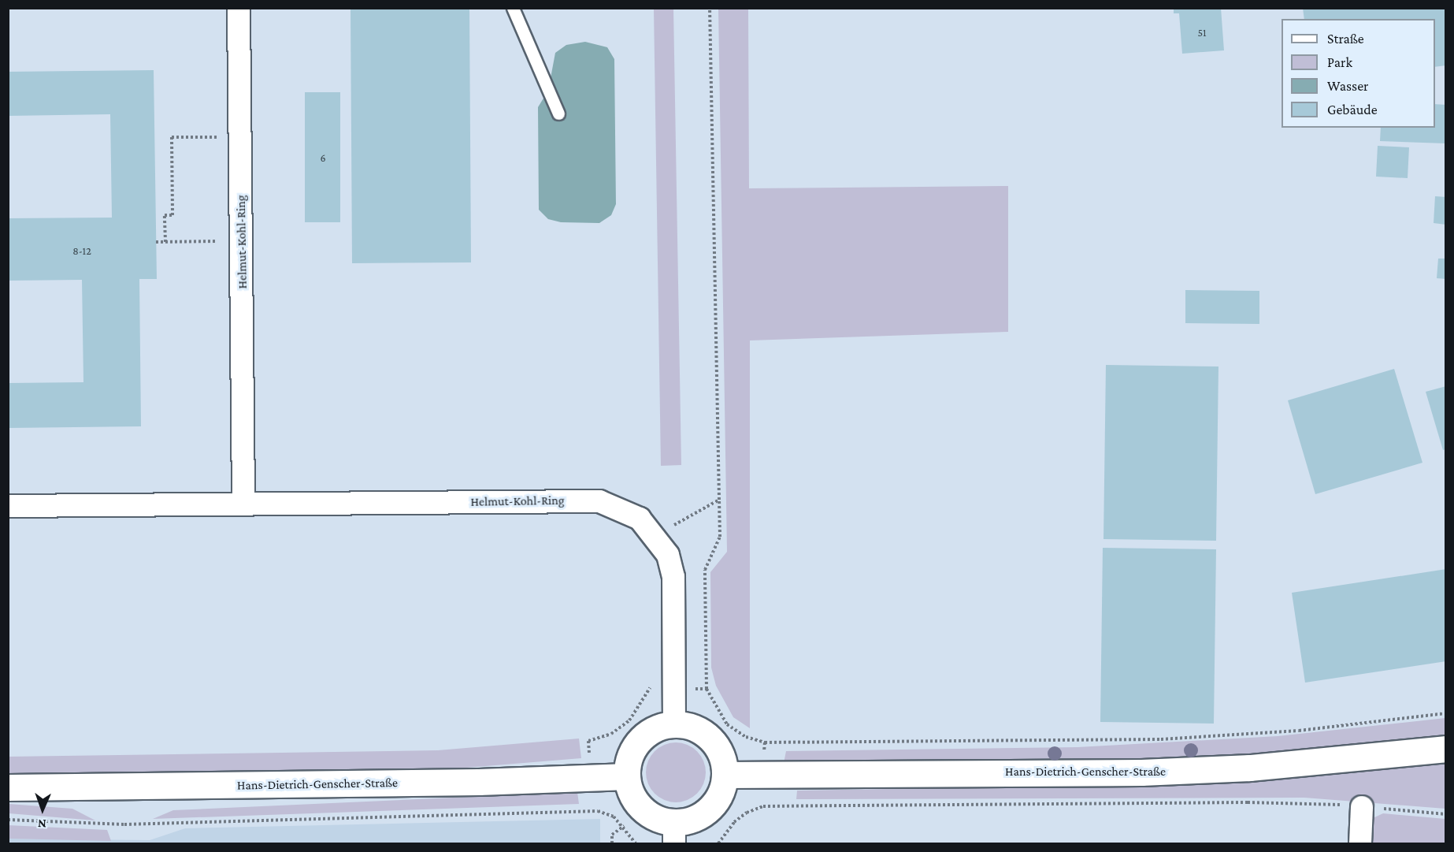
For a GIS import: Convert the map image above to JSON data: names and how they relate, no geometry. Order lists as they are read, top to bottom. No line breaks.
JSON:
{"streets":{"street":["Helmut-Kohl-Ring","Hans-Dietrich-Genscher-Straße"]},"crossings":[["Helmut-Kohl-Ring","Hans-Dietrich-Genscher-Straße"]],"house_numbers":["51","6","8-12"],"legend":["Straße","Park","Wasser","Gebäude"],"north":"bottom"}
